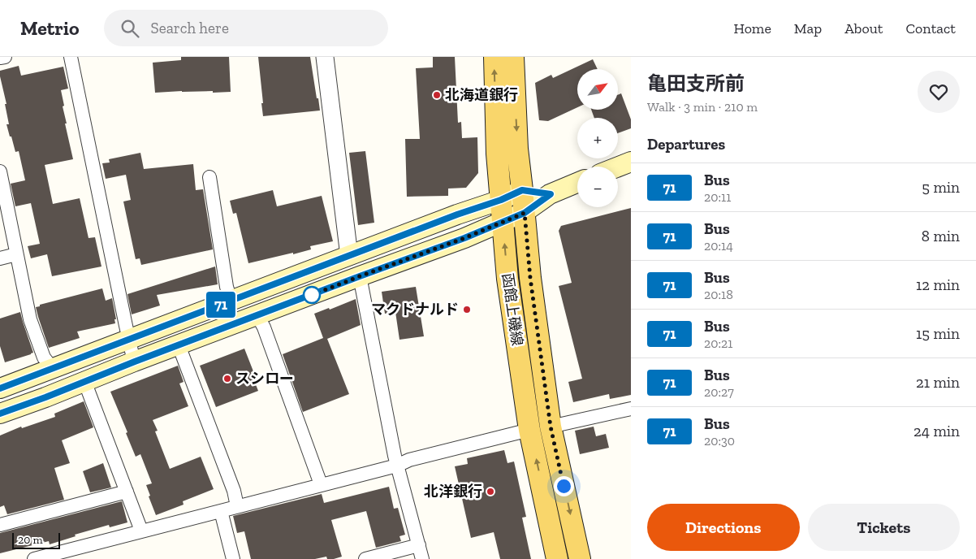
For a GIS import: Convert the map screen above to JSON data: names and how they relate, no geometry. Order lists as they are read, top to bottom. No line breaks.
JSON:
{"streets":{"main road":["函館上磯線"]},"places":["北海道銀行","マクドナルド","スシロー","北洋銀行"],"lines":["bus line 71"],"scale_bar":"20 m","north":"top right","page":{"header":"Metrio","search":"Search here","nav":["Home","Map","About","Contact"],"on_map":"71","heading":[["亀田支所前","Walk · 3 min · 210 m"],"Departures"],"map_buttons":["+","−"],"list":[{"mark":"71","name":"Bus","note":"20:11","value":"5 min"},{"mark":"71","name":"Bus","note":"20:14","value":"8 min"},{"mark":"71","name":"Bus","note":"20:18","value":"12 min"},{"mark":"71","name":"Bus","note":"20:21","value":"15 min"},{"mark":"71","name":"Bus","note":"20:27","value":"21 min"},{"mark":"71","name":"Bus","note":"20:30","value":"24 min"}],"buttons":["Directions","Tickets"],"scale":"20 m"}}
